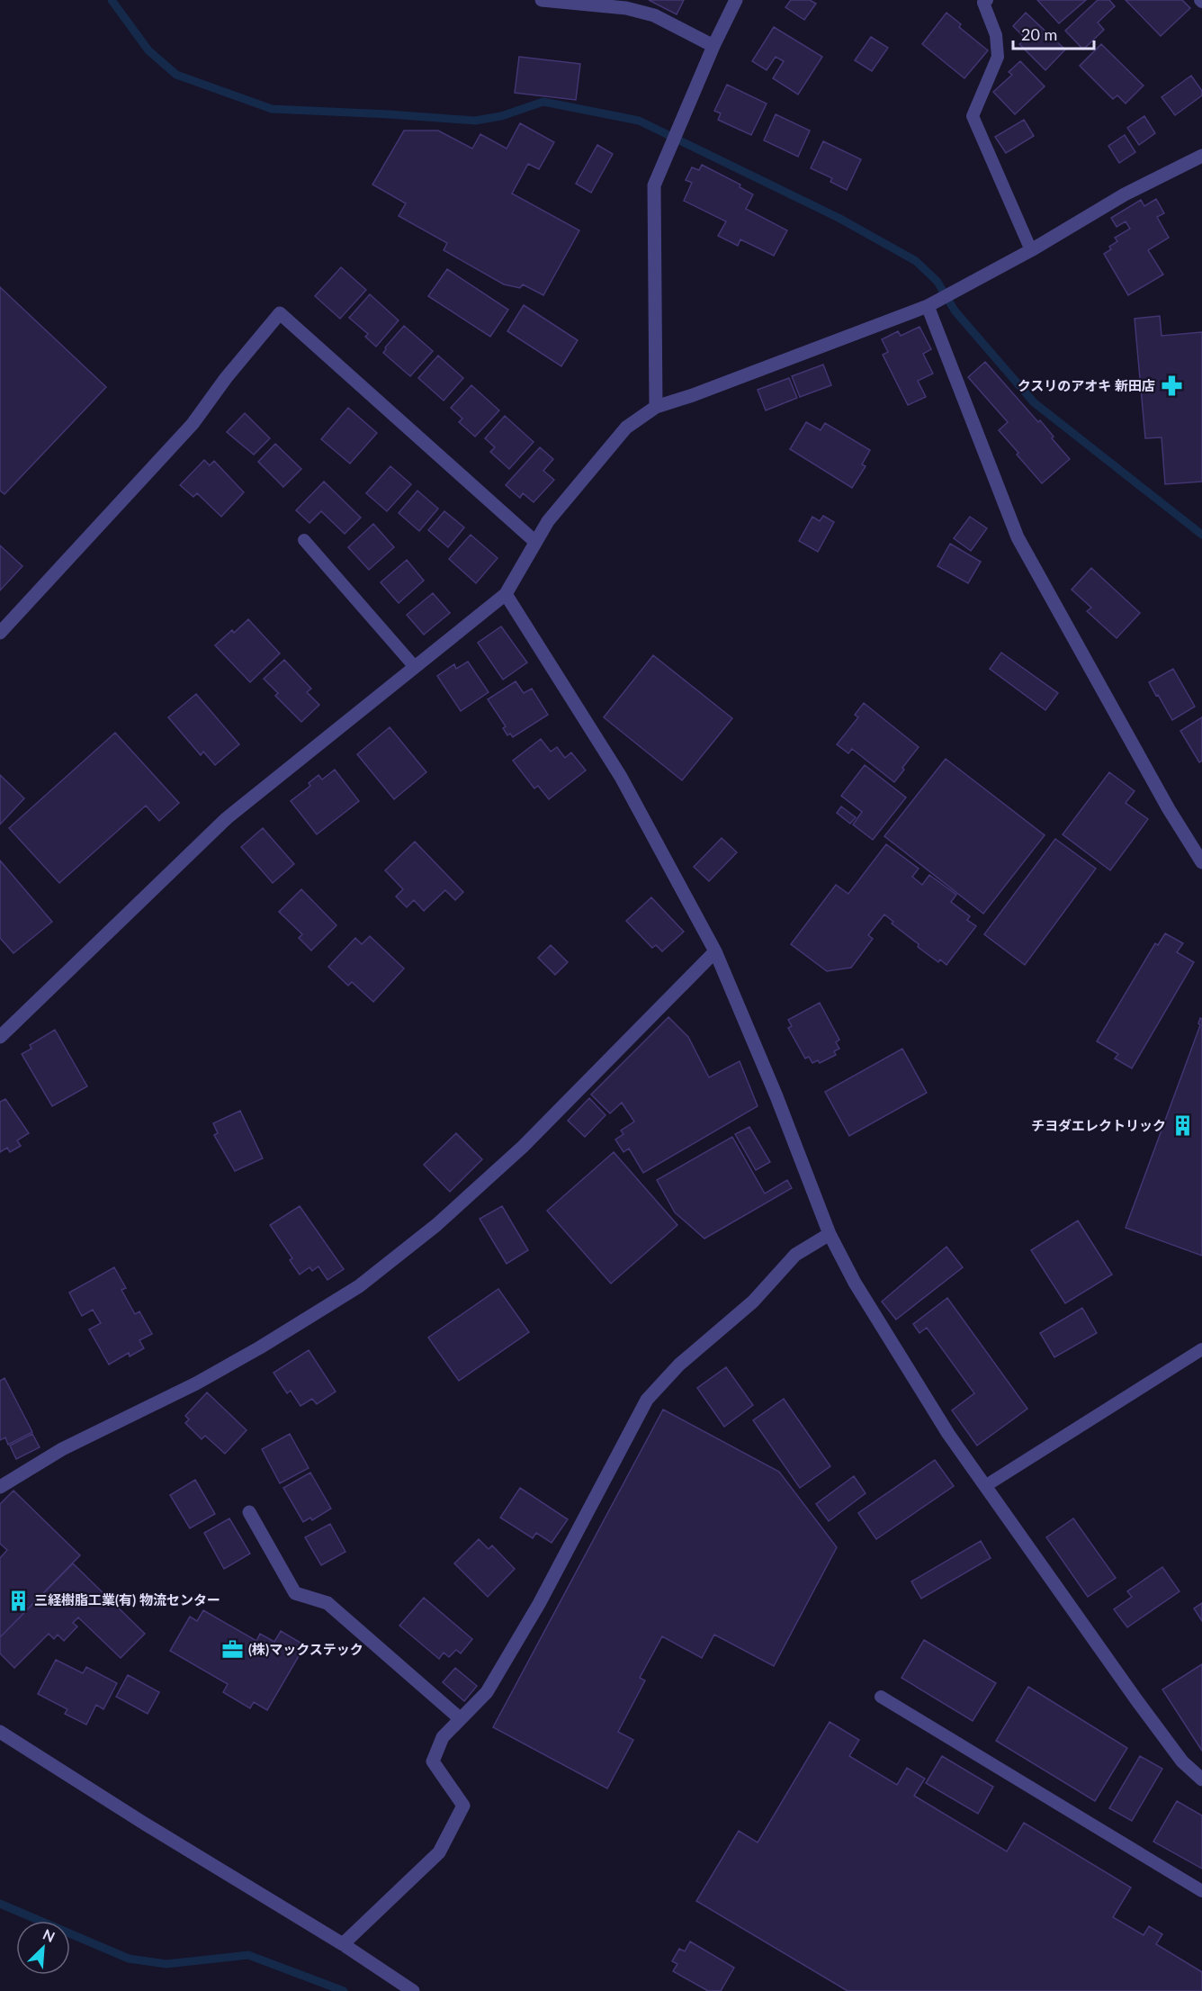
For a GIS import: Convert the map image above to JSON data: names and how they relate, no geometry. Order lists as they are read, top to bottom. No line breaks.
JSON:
{"places":{"pharmacy":["クスリのアオキ 新田店"],"building":["チヨダエレクトリック","三経樹脂工業(有) 物流センター"],"office":["(株)マックステック"]},"scale_bar":"20 m","north":"top right"}
